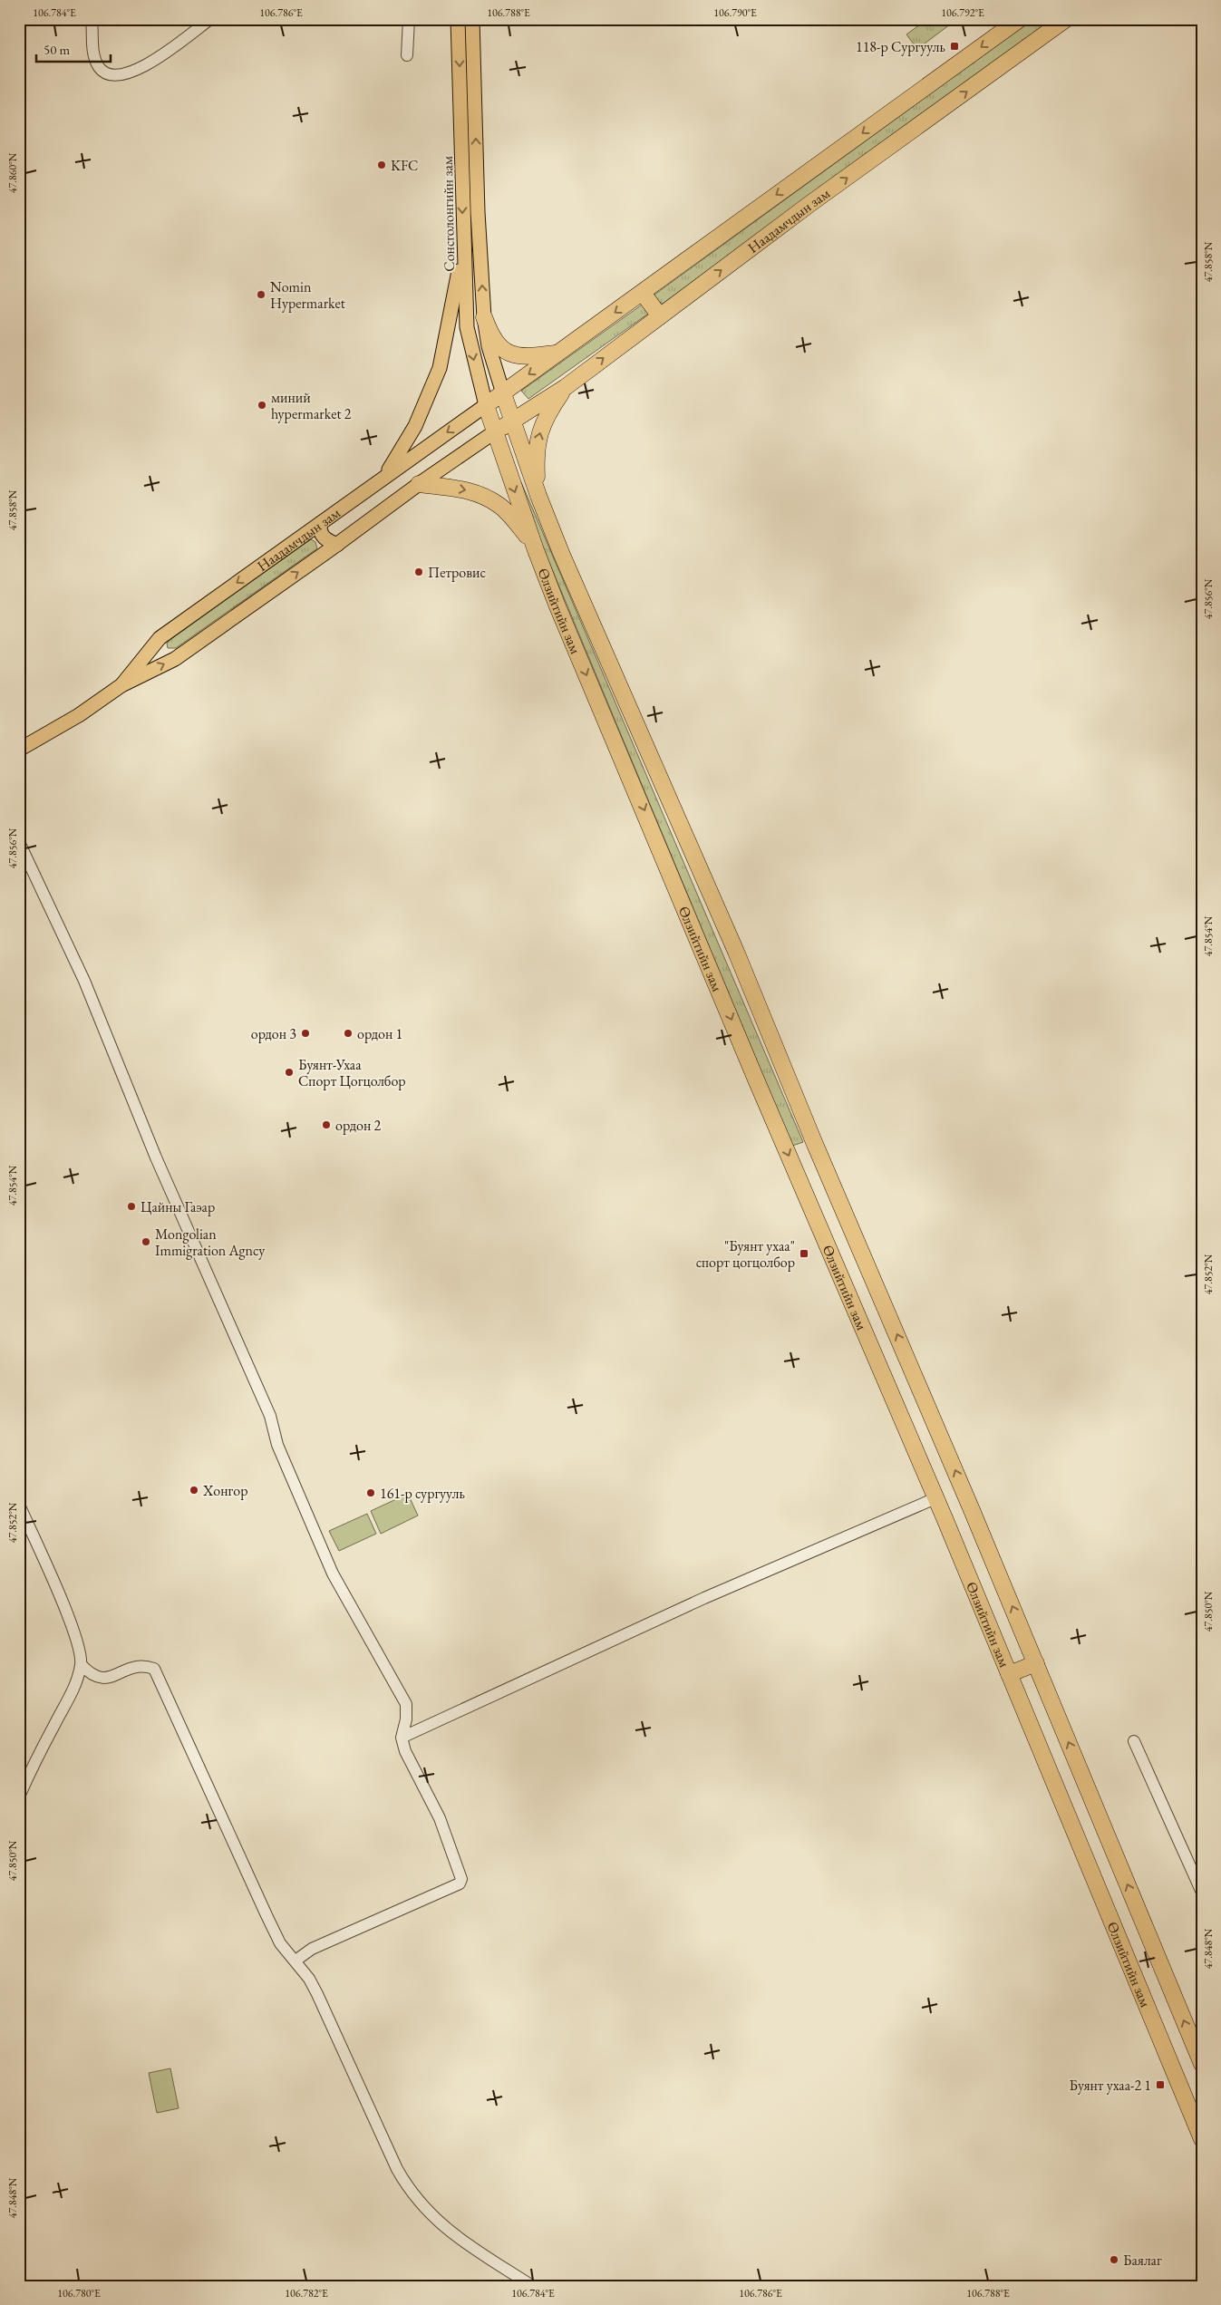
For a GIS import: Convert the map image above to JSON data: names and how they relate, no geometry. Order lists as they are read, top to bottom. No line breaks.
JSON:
{"streets":{"highway":["Наадамчдын зам","Өлзийтийн зам"],"main road":["Сонсголонгийн зам"]},"crossings":[["Сонсголонгийн зам","Наадамчдын зам"],["Сонсголонгийн зам","Өлзийтийн зам"],["Наадамчдын зам","Өлзийтийн зам"]],"places":{"transit":["118-р Сургууль","\"Буянт ухаа\" спорт цогцолбор","Буянт ухаа-2 1"],"other":["KFC","Nomin Hypermarket","миний hypermarket 2","Петровис","ордон 3","ордон 1","Буянт-Ухаа Спорт Цогцолбор","ордон 2","Цайны Гаэар","Mongolian Immigration Agncy","Хонгор","161-р сургууль","Баялаг"]},"scale_bar":"50 m","coordinates":["106.784°E","106.786°E","106.788°E","106.790°E","106.792°E","47.860°N","47.858°N","47.856°N","47.854°N","47.852°N","47.850°N","47.848°N","106.780°E","106.782°E"]}
